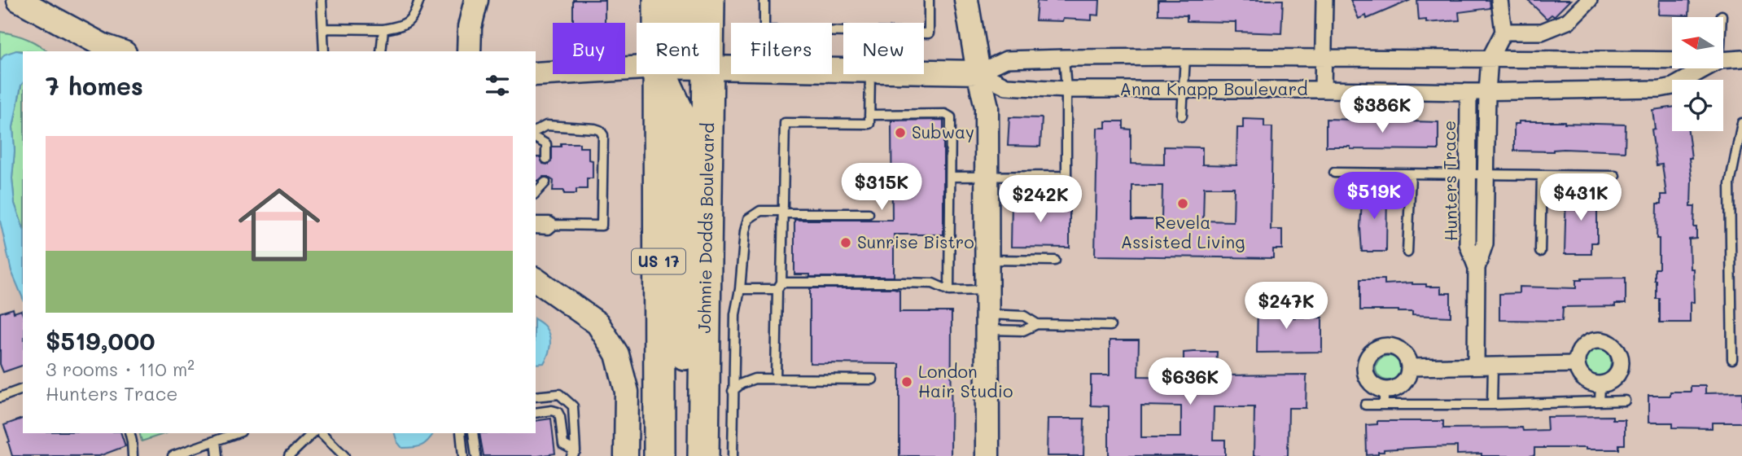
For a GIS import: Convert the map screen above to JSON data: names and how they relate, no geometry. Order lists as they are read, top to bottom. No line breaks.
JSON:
{"streets":{"highway":["Johnnie Dodds Boulevard","US 17"],"street":["Anna Knapp Boulevard","Hunters Trace"]},"crossings":[["Anna Knapp Boulevard","Hunters Trace"]],"places":["Subway","Revela Assisted Living","Sunrise Bistro","London Hair Studio"],"north":"left","page":{"chip":["Buy","Rent","Filters","New"],"heading":"7 homes","price":["$386K","$315K","$519K","$431K","$242K","$247K","$636K"],"list":[{"name":"$519,000","note":"3 rooms · 110 m² · Hunters Trace"}]}}
